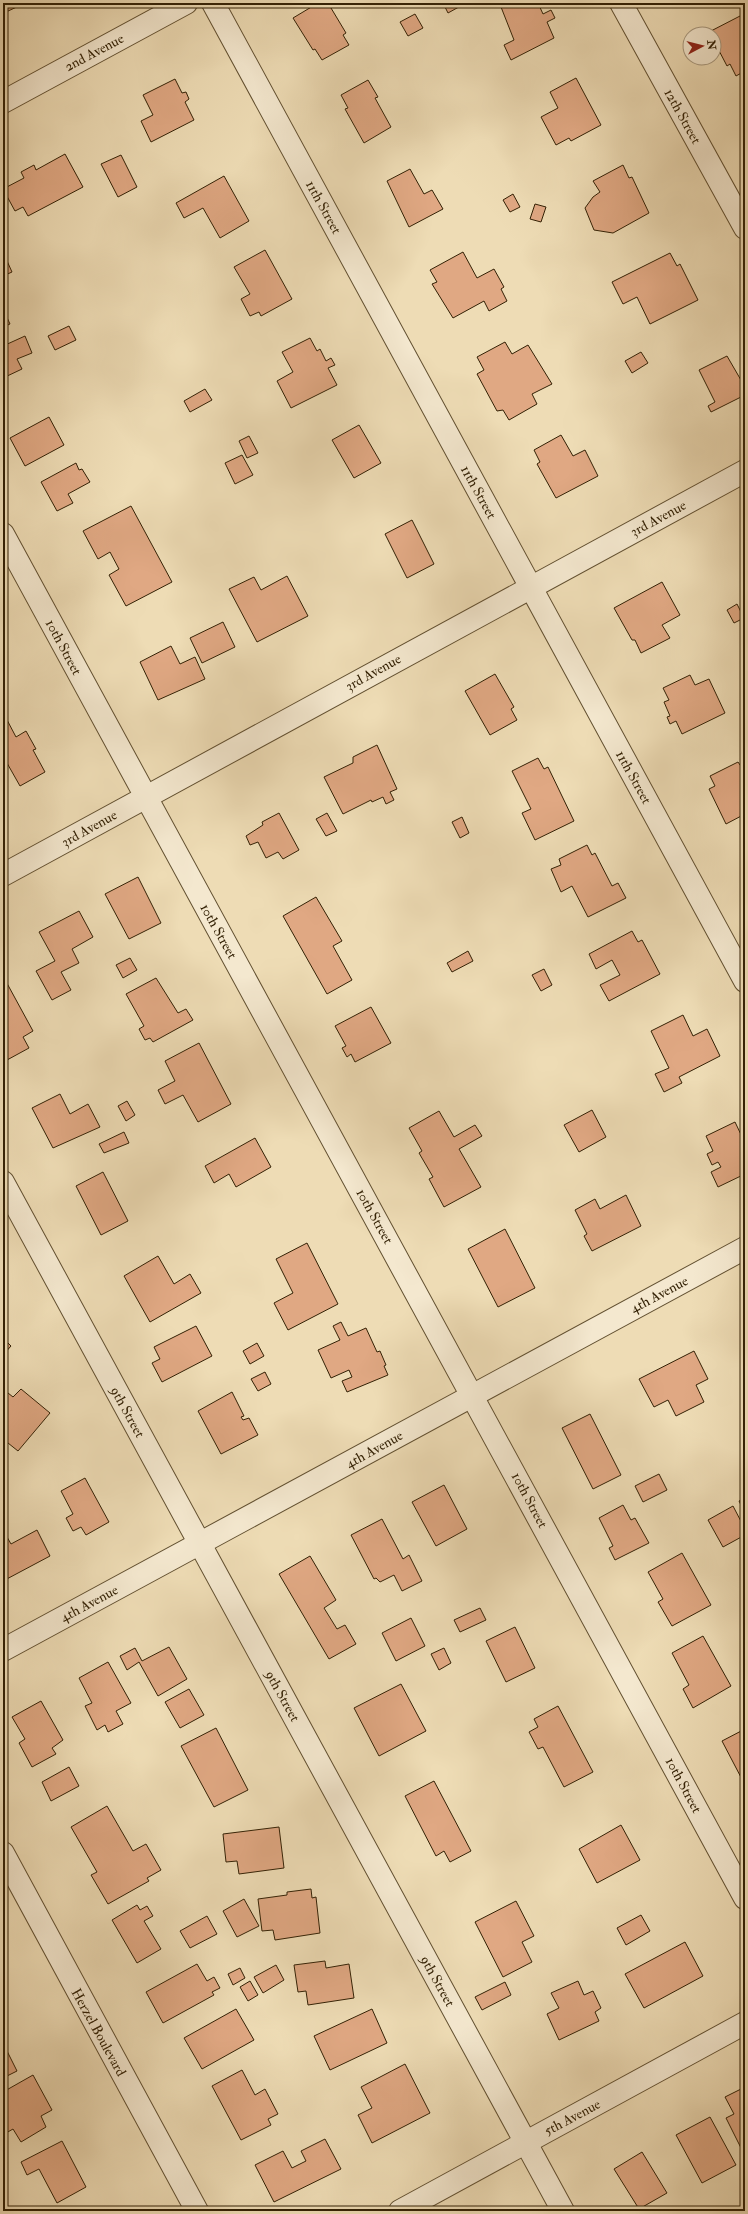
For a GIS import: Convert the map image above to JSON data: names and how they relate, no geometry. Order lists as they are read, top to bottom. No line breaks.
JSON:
{"streets":{"street":["2nd Avenue","12th Street","11th Street","3rd Avenue","10th Street","4th Avenue","9th Street","Herzel Boulevard","5th Avenue"]},"crossings":[["11th Street","3rd Avenue"],["3rd Avenue","10th Street"],["10th Street","4th Avenue"],["4th Avenue","9th Street"],["9th Street","5th Avenue"]],"north":"right"}
